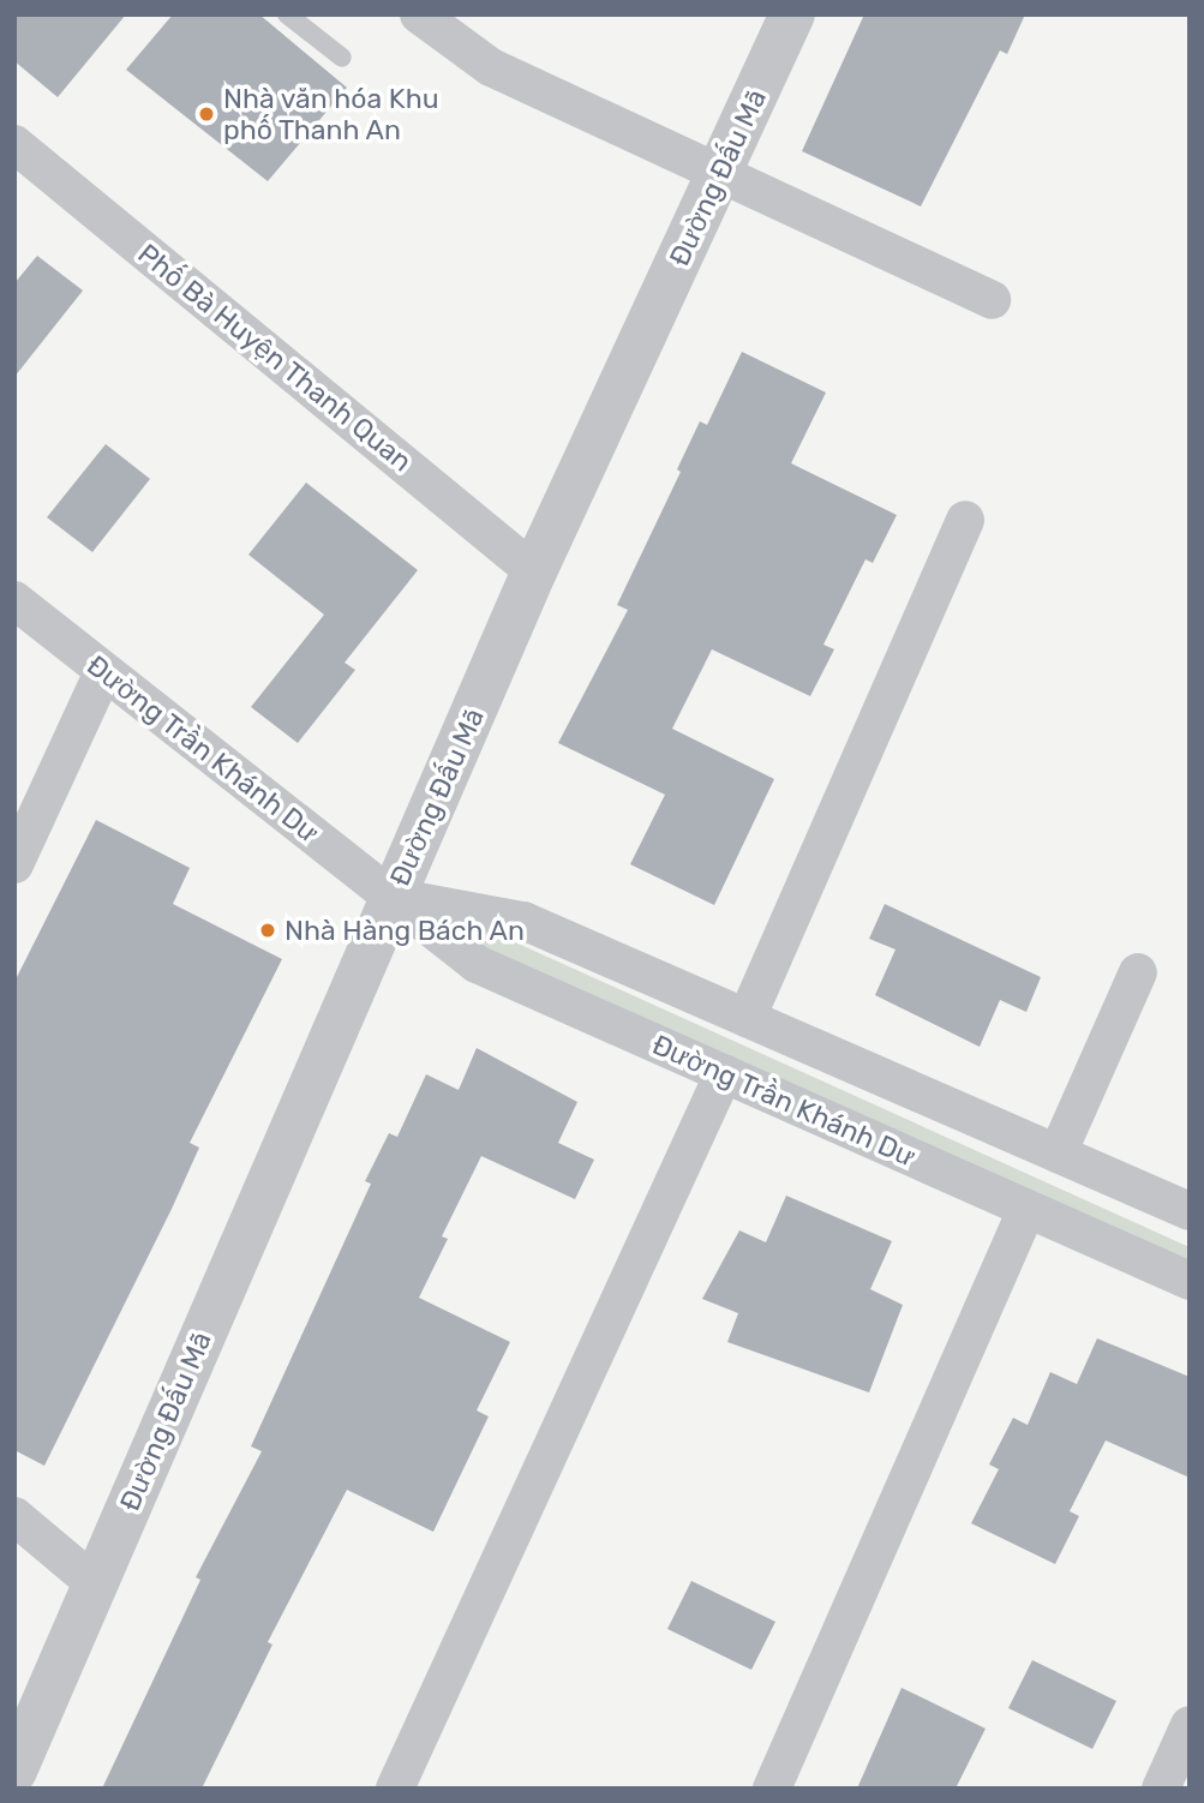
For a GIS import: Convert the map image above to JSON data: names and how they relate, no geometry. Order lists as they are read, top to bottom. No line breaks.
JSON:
{"streets":{"street":["Đường Đấu Mã","Phố Bà Huyện Thanh Quan","Đường Trần Khánh Dư"]},"crossings":[["Đường Đấu Mã","Phố Bà Huyện Thanh Quan"],["Đường Đấu Mã","Đường Trần Khánh Dư"]],"places":["Nhà văn hóa Khu phố Thanh An","Nhà Hàng Bách An"]}
